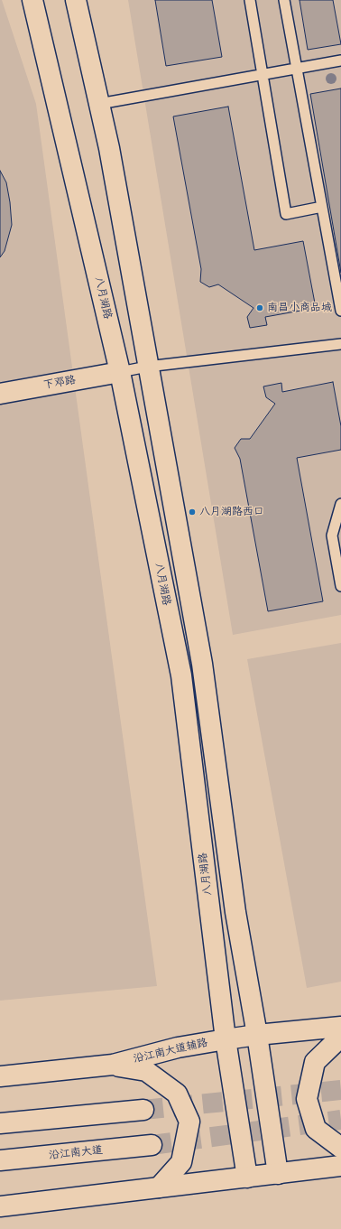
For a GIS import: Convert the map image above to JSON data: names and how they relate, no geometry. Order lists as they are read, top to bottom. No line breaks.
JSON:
{"streets":{"main road":["八月湖路","下邓路","沿江南大道辅路","沿江南大道"]},"crossings":[["八月湖路","下邓路"],["八月湖路","沿江南大道辅路"]],"places":["南昌小商品城","八月湖路西口"]}
